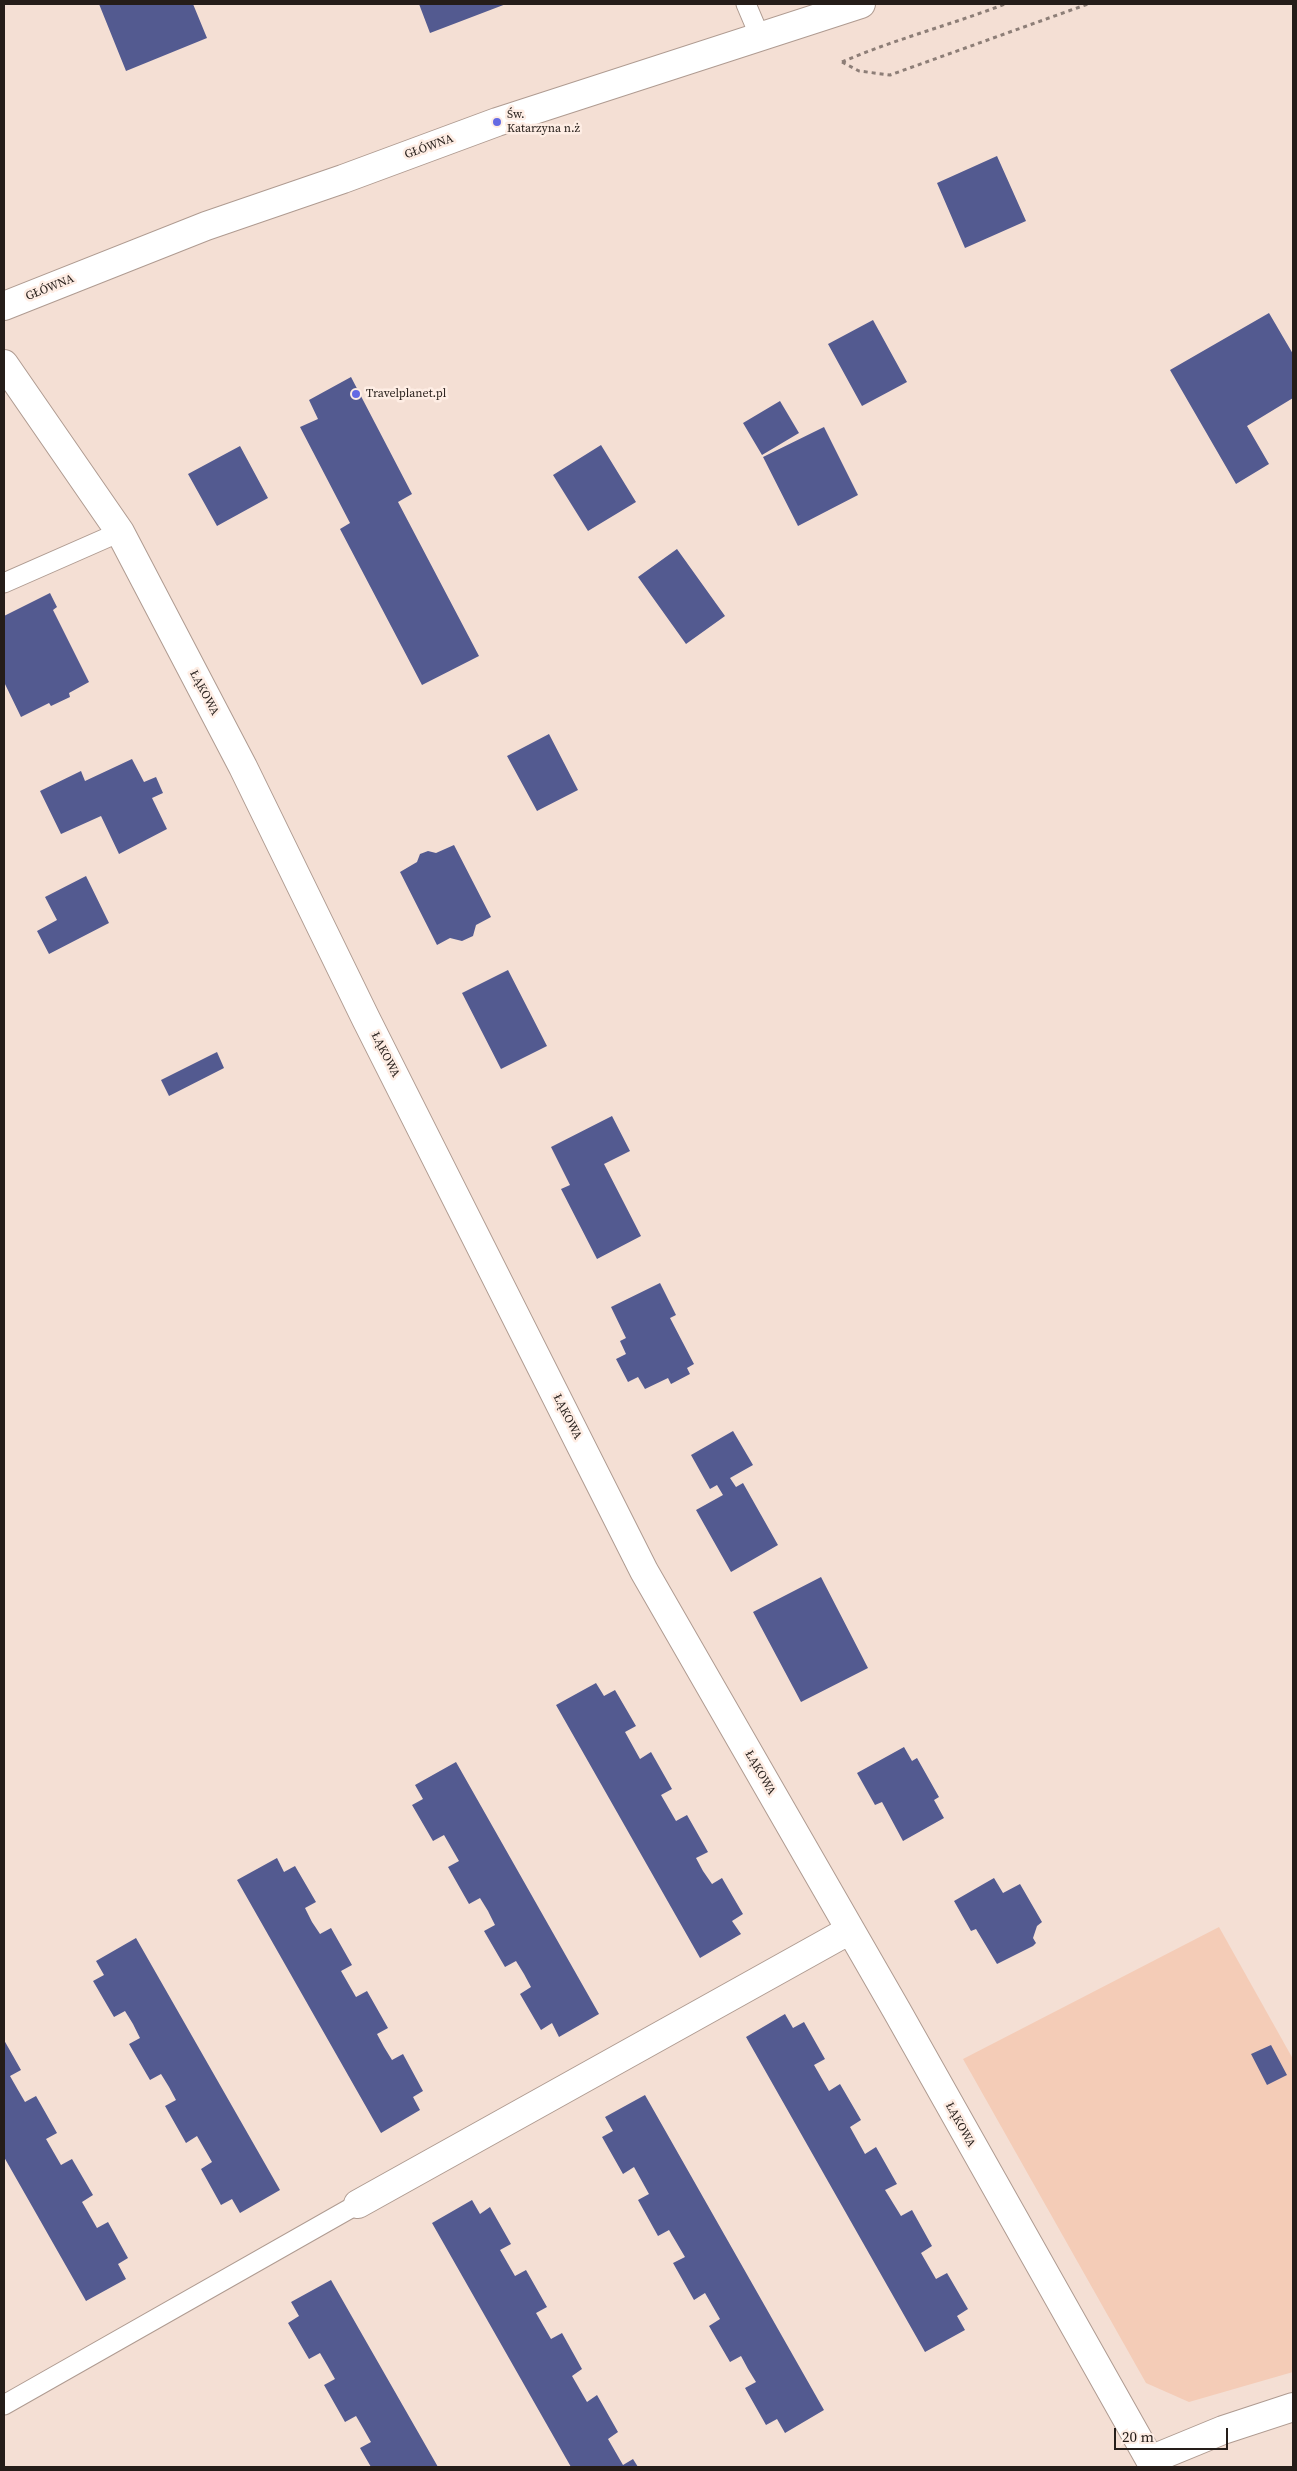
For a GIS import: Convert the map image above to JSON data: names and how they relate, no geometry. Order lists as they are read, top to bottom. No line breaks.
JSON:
{"streets":{"street":["GŁÓWNA","ŁĄKOWA"]},"places":["Św. Katarzyna n.ż","Travelplanet.pl"],"scale_bar":"20 m"}
